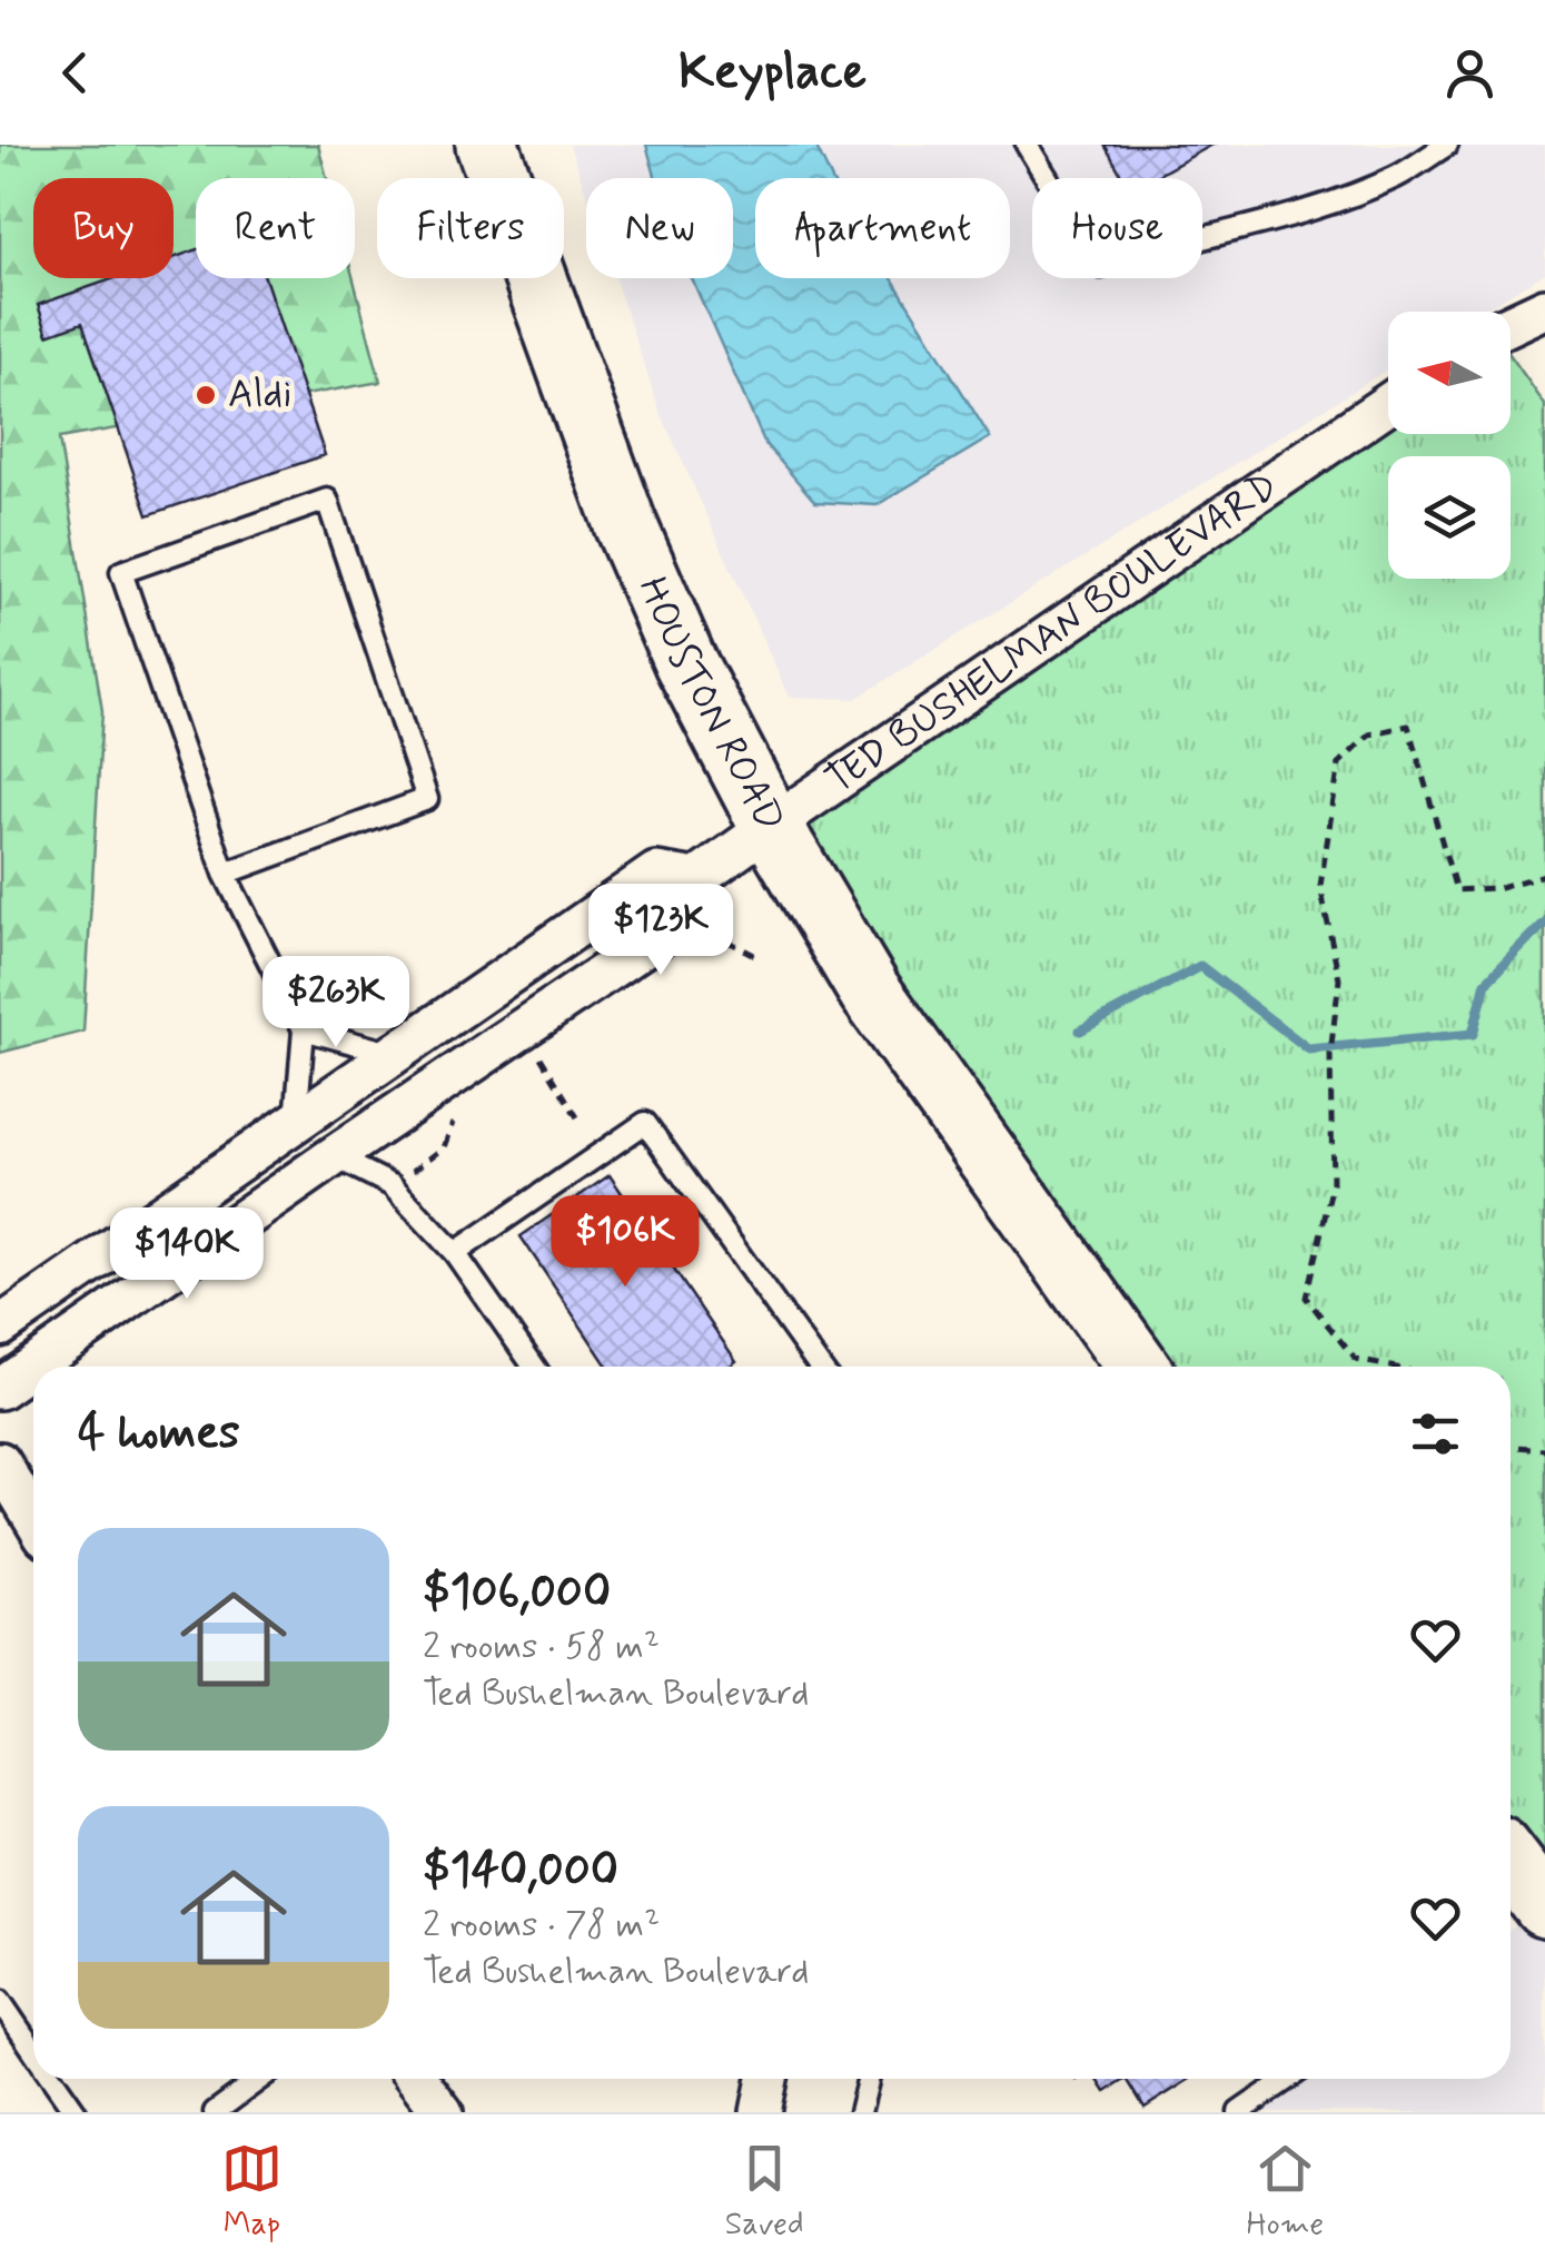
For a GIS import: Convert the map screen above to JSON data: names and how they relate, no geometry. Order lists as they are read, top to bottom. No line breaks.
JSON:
{"streets":{"main road":["HOUSTON ROAD"],"street":["TED BUSHELMAN BOULEVARD"]},"crossings":[["TED BUSHELMAN BOULEVARD","HOUSTON ROAD"]],"places":["Aldi"],"north":"left","page":{"header":"Keyplace","chip":["Buy","Rent","Filters","New","Apartment","House"],"price":["$123K","$263K","$106K","$140K"],"heading":"4 homes","list":[{"name":"$106,000","note":"2 rooms · 58 m² · Ted Bushelman Boulevard"},{"name":"$140,000","note":"2 rooms · 78 m² · Ted Bushelman Boulevard"}],"tabs":["Map","Saved","Home"]}}
